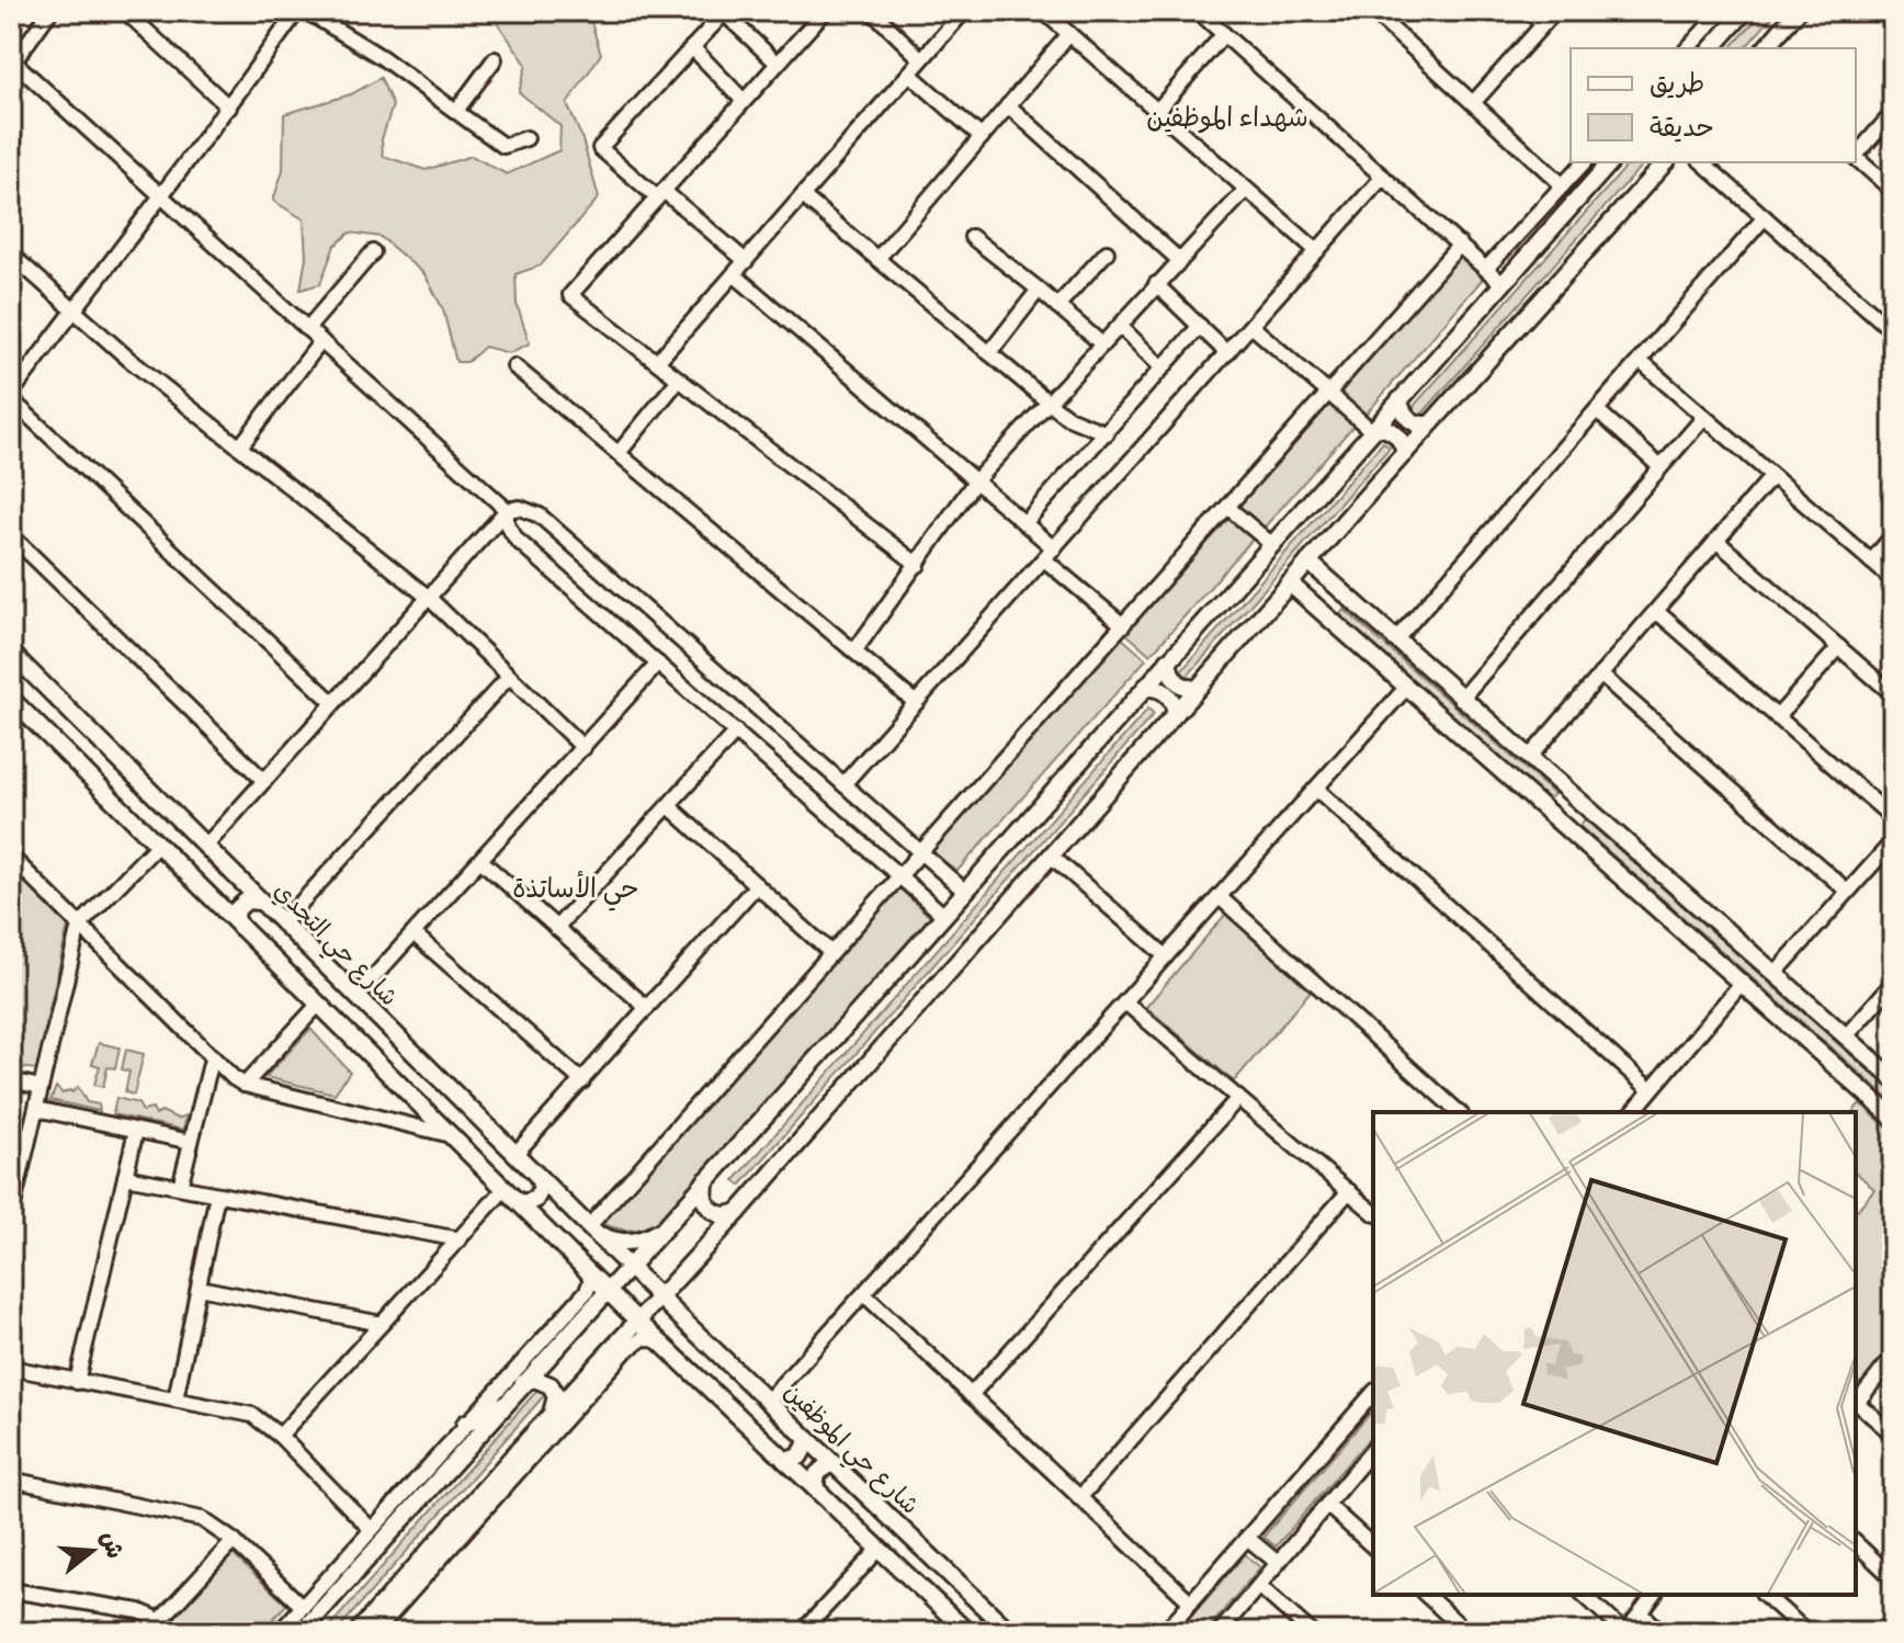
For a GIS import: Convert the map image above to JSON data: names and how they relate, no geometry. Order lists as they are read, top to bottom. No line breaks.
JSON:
{"streets":{"main road":["شارع حي التحدي","شارع حي الموظفين"]},"crossings":[["شارع حي التحدي","شارع حي الموظفين"]],"districts":["شهداء الموظفين","حي الأساتذة"],"legend":["طريق","حديقة"],"north":"right"}
